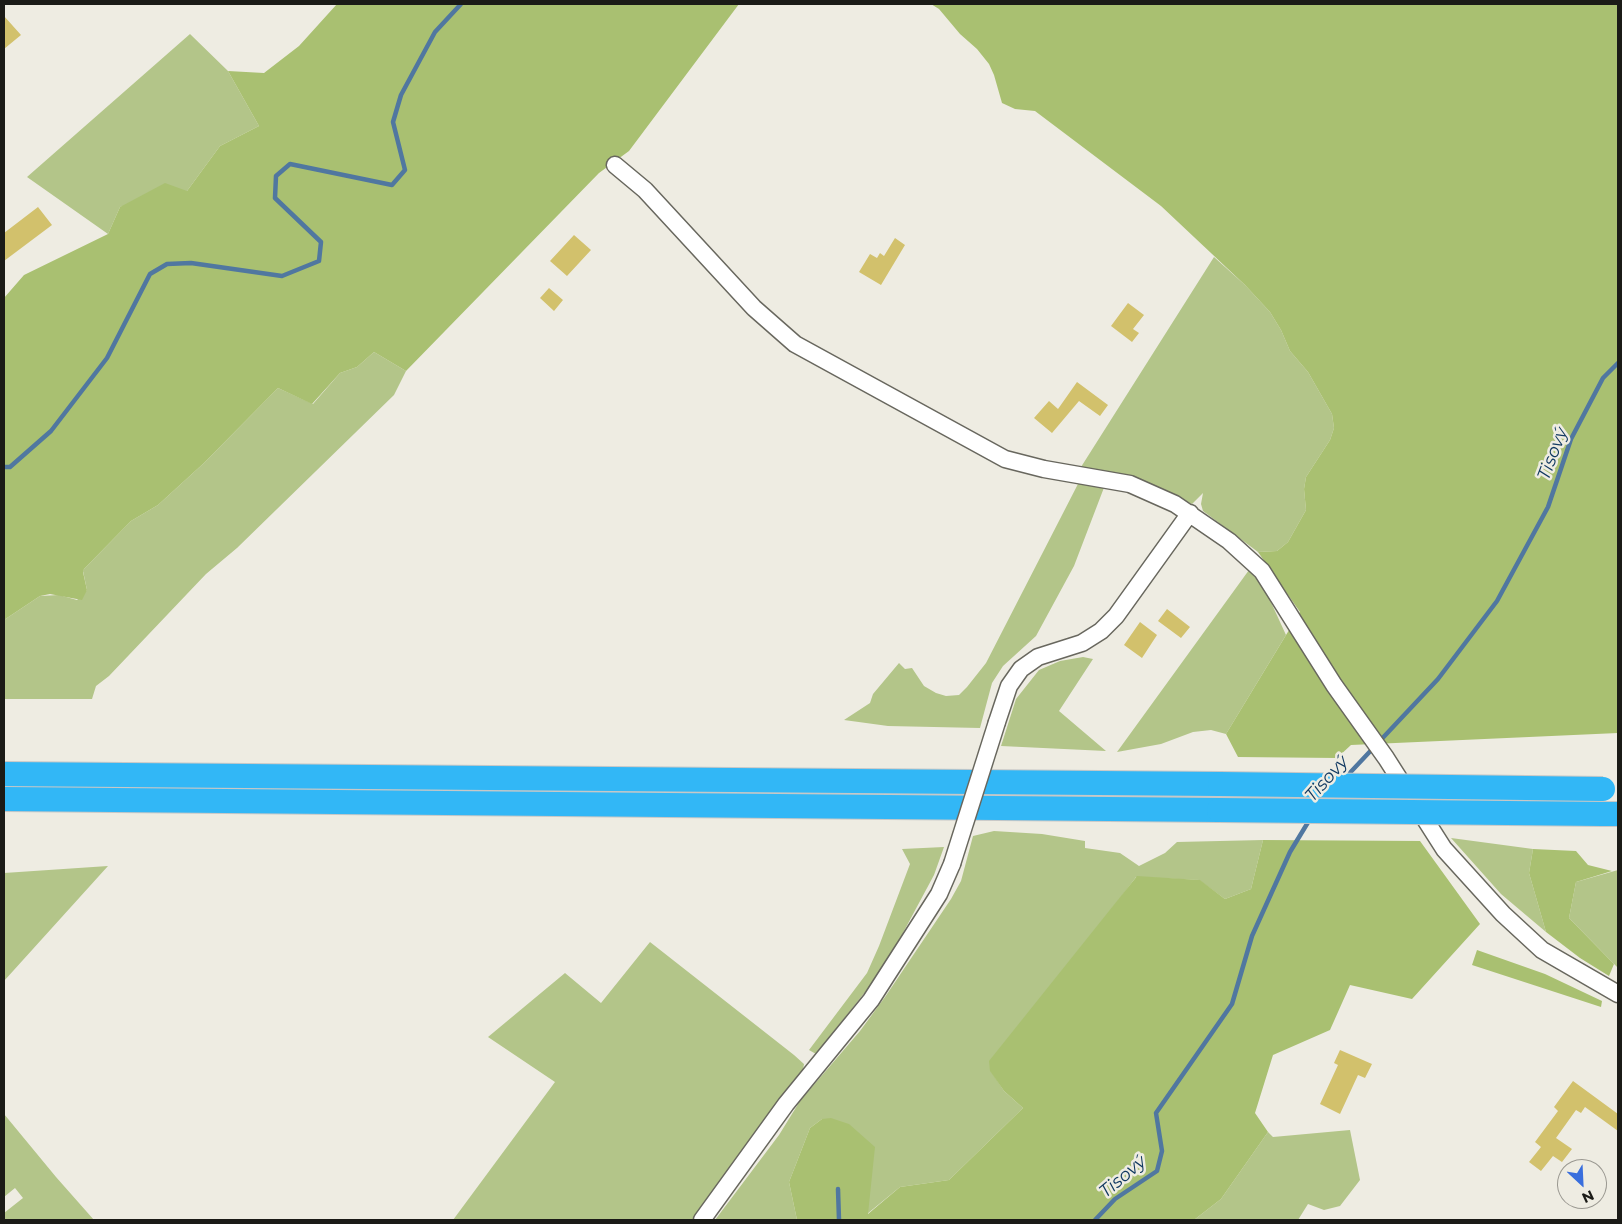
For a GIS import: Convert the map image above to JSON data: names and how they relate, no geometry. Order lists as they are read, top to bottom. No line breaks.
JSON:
{"water":["Tisový"],"north":"bottom right"}
